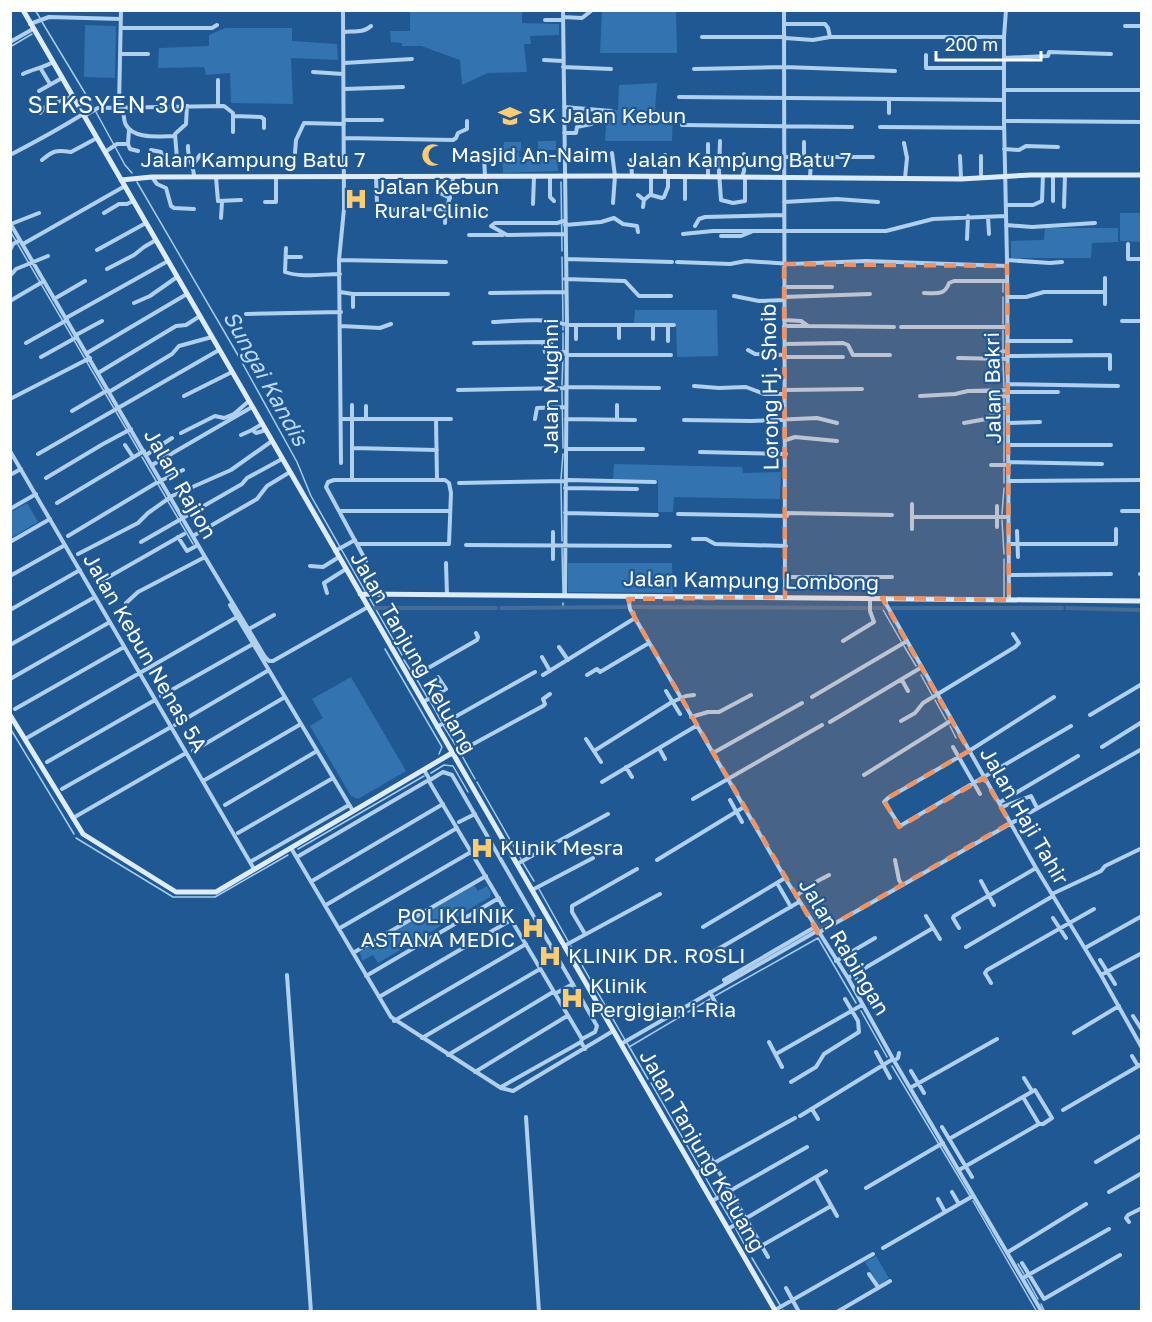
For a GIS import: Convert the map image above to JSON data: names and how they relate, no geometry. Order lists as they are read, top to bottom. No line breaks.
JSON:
{"streets":{"street":["Jalan Kampung Batu 7","Jalan Mughni","Lorong Hj. Shoib","Jalan Bakri","Jalan Rajion","Jalan Kampung Lombong","Jalan Kebun Nenas 5A","Jalan Tanjung Keluang","Jalan Haji Tahir","Jalan Rabingan"]},"crossings":[["Jalan Kampung Batu 7","Jalan Mughni"],["Jalan Kampung Batu 7","Lorong Hj. Shoib"],["Jalan Kampung Batu 7","Jalan Bakri"],["Jalan Kampung Batu 7","Jalan Tanjung Keluang"],["Jalan Mughni","Jalan Kampung Lombong"],["Lorong Hj. Shoib","Jalan Kampung Lombong"],["Jalan Bakri","Jalan Kampung Lombong"],["Jalan Rajion","Jalan Tanjung Keluang"],["Jalan Kampung Lombong","Jalan Tanjung Keluang"],["Jalan Kampung Lombong","Jalan Haji Tahir"],["Jalan Kampung Lombong","Jalan Rabingan"]],"districts":["SEKSYEN 30"],"water":["Sungai Kandis"],"places":{"school or university":["SK Jalan Kebun"],"mosque":["Masjid An-Naim"],"hospital":["Jalan Kebun Rural Clinic","Klinik Mesra","POLIKLINIK ASTANA MEDIC","KLINIK DR. ROSLI","Klinik Pergigian i-Ria"]},"scale_bar":"200 m"}
